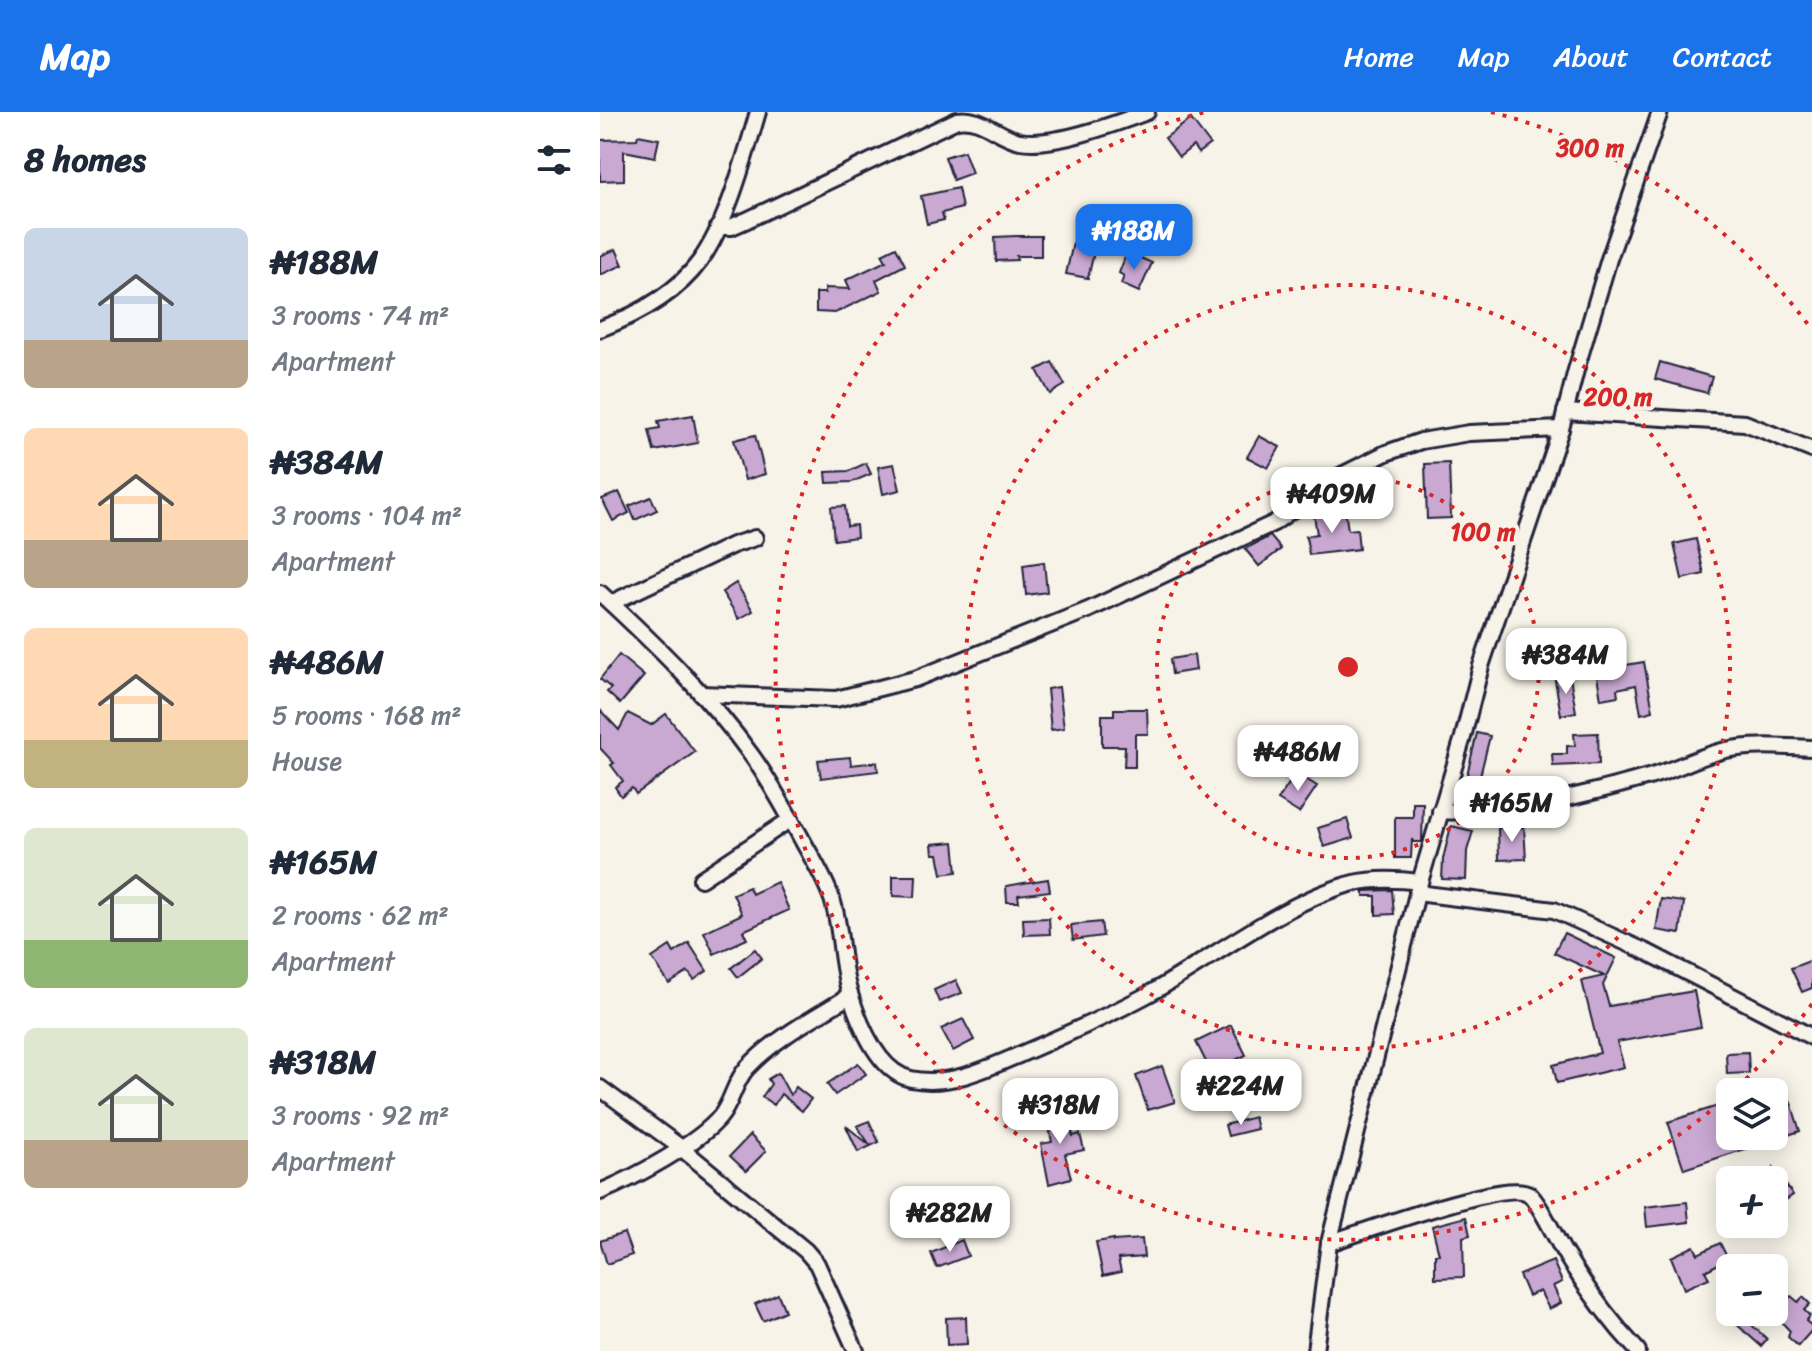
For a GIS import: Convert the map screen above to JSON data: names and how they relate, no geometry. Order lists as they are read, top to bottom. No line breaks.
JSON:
{"page":{"header":"Map","nav":["Home","Map","About","Contact"],"heading":"8 homes","price":["₦188M","₦409M","₦384M","₦486M","₦165M","₦224M","₦318M","₦282M"],"list":[{"name":"₦188M","note":"3 rooms · 74 m² · Apartment"},{"name":"₦384M","note":"3 rooms · 104 m² · Apartment"},{"name":"₦486M","note":"5 rooms · 168 m² · House"},{"name":"₦165M","note":"2 rooms · 62 m² · Apartment"},{"name":"₦318M","note":"3 rooms · 92 m² · Apartment"}],"map_buttons":["+","−"]},"rings":["300 m","200 m","100 m"]}
